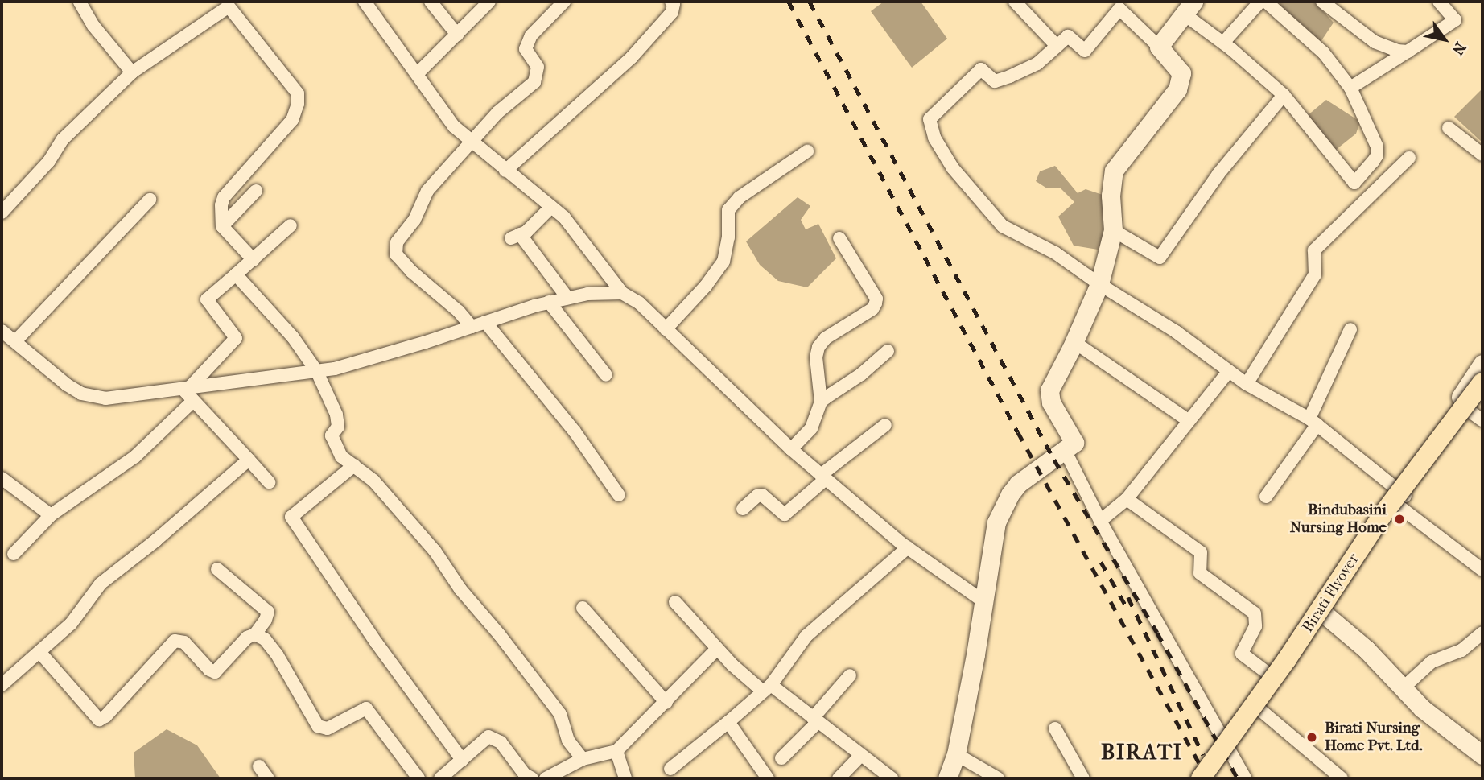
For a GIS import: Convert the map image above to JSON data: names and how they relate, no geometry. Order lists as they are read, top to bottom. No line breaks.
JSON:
{"streets":{"main road":["Birati Flyover"]},"districts":["BIRATI"],"places":["Bindubasini Nursing Home","Birati Nursing Home Pvt. Ltd."],"north":"bottom right"}
